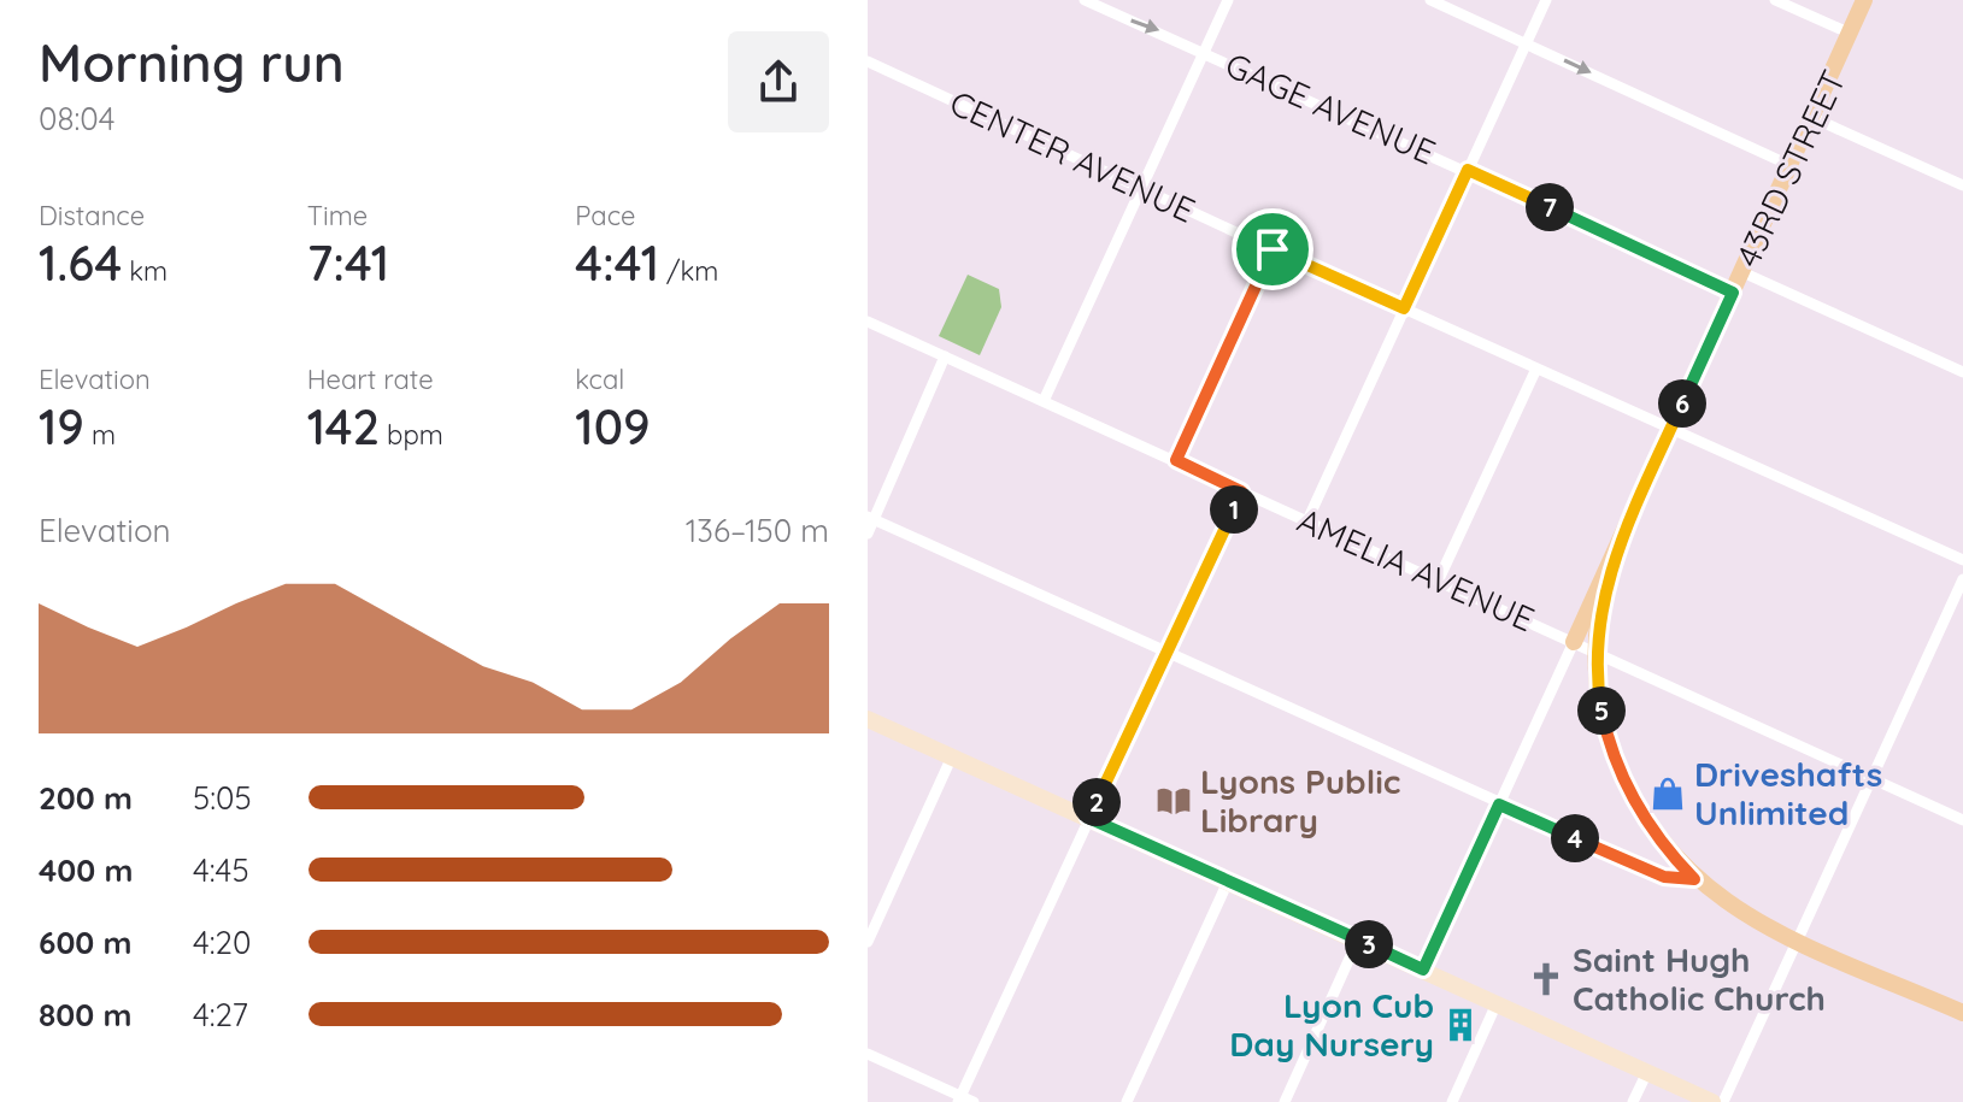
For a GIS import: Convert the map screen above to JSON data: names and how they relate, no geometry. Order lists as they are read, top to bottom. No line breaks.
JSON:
{"streets":{"main road":["43RD STREET"],"street":["GAGE AVENUE","CENTER AVENUE","AMELIA AVENUE"]},"crossings":[["GAGE AVENUE","43RD STREET"],["CENTER AVENUE","43RD STREET"]],"places":{"shop":["Driveshafts Unlimited"],"library":["Lyons Public Library"],"church":["Saint Hugh Catholic Church"],"building":["Lyon Cub Day Nursery"]},"page":{"heading":["Morning run","08:04"],"stats":[["Distance","1.64 km"],["Time","7:41"],["Pace","4:41 /km"],["Elevation","19 m"],["Heart rate","142 bpm"],["kcal","109"]],"pins":["7","6","1","5","2","4","3"],"chart":["Elevation","136–150 m"],"list":[{"name":"200 m","note":"5:05"},{"name":"400 m","note":"4:45"},{"name":"600 m","note":"4:20"},{"name":"800 m","note":"4:27"}]}}
